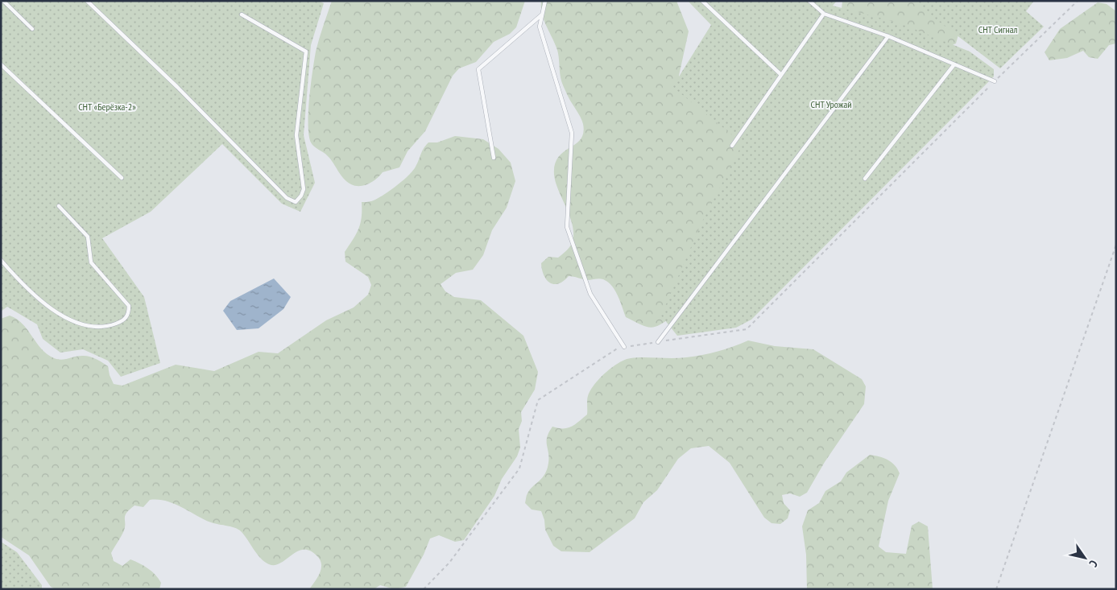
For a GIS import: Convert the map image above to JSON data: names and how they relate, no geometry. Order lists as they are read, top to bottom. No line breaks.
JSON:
{"parks":["СНТ Сигнал","СНТ Урожай","СНТ «Берёзка-2»"],"north":"bottom right"}
